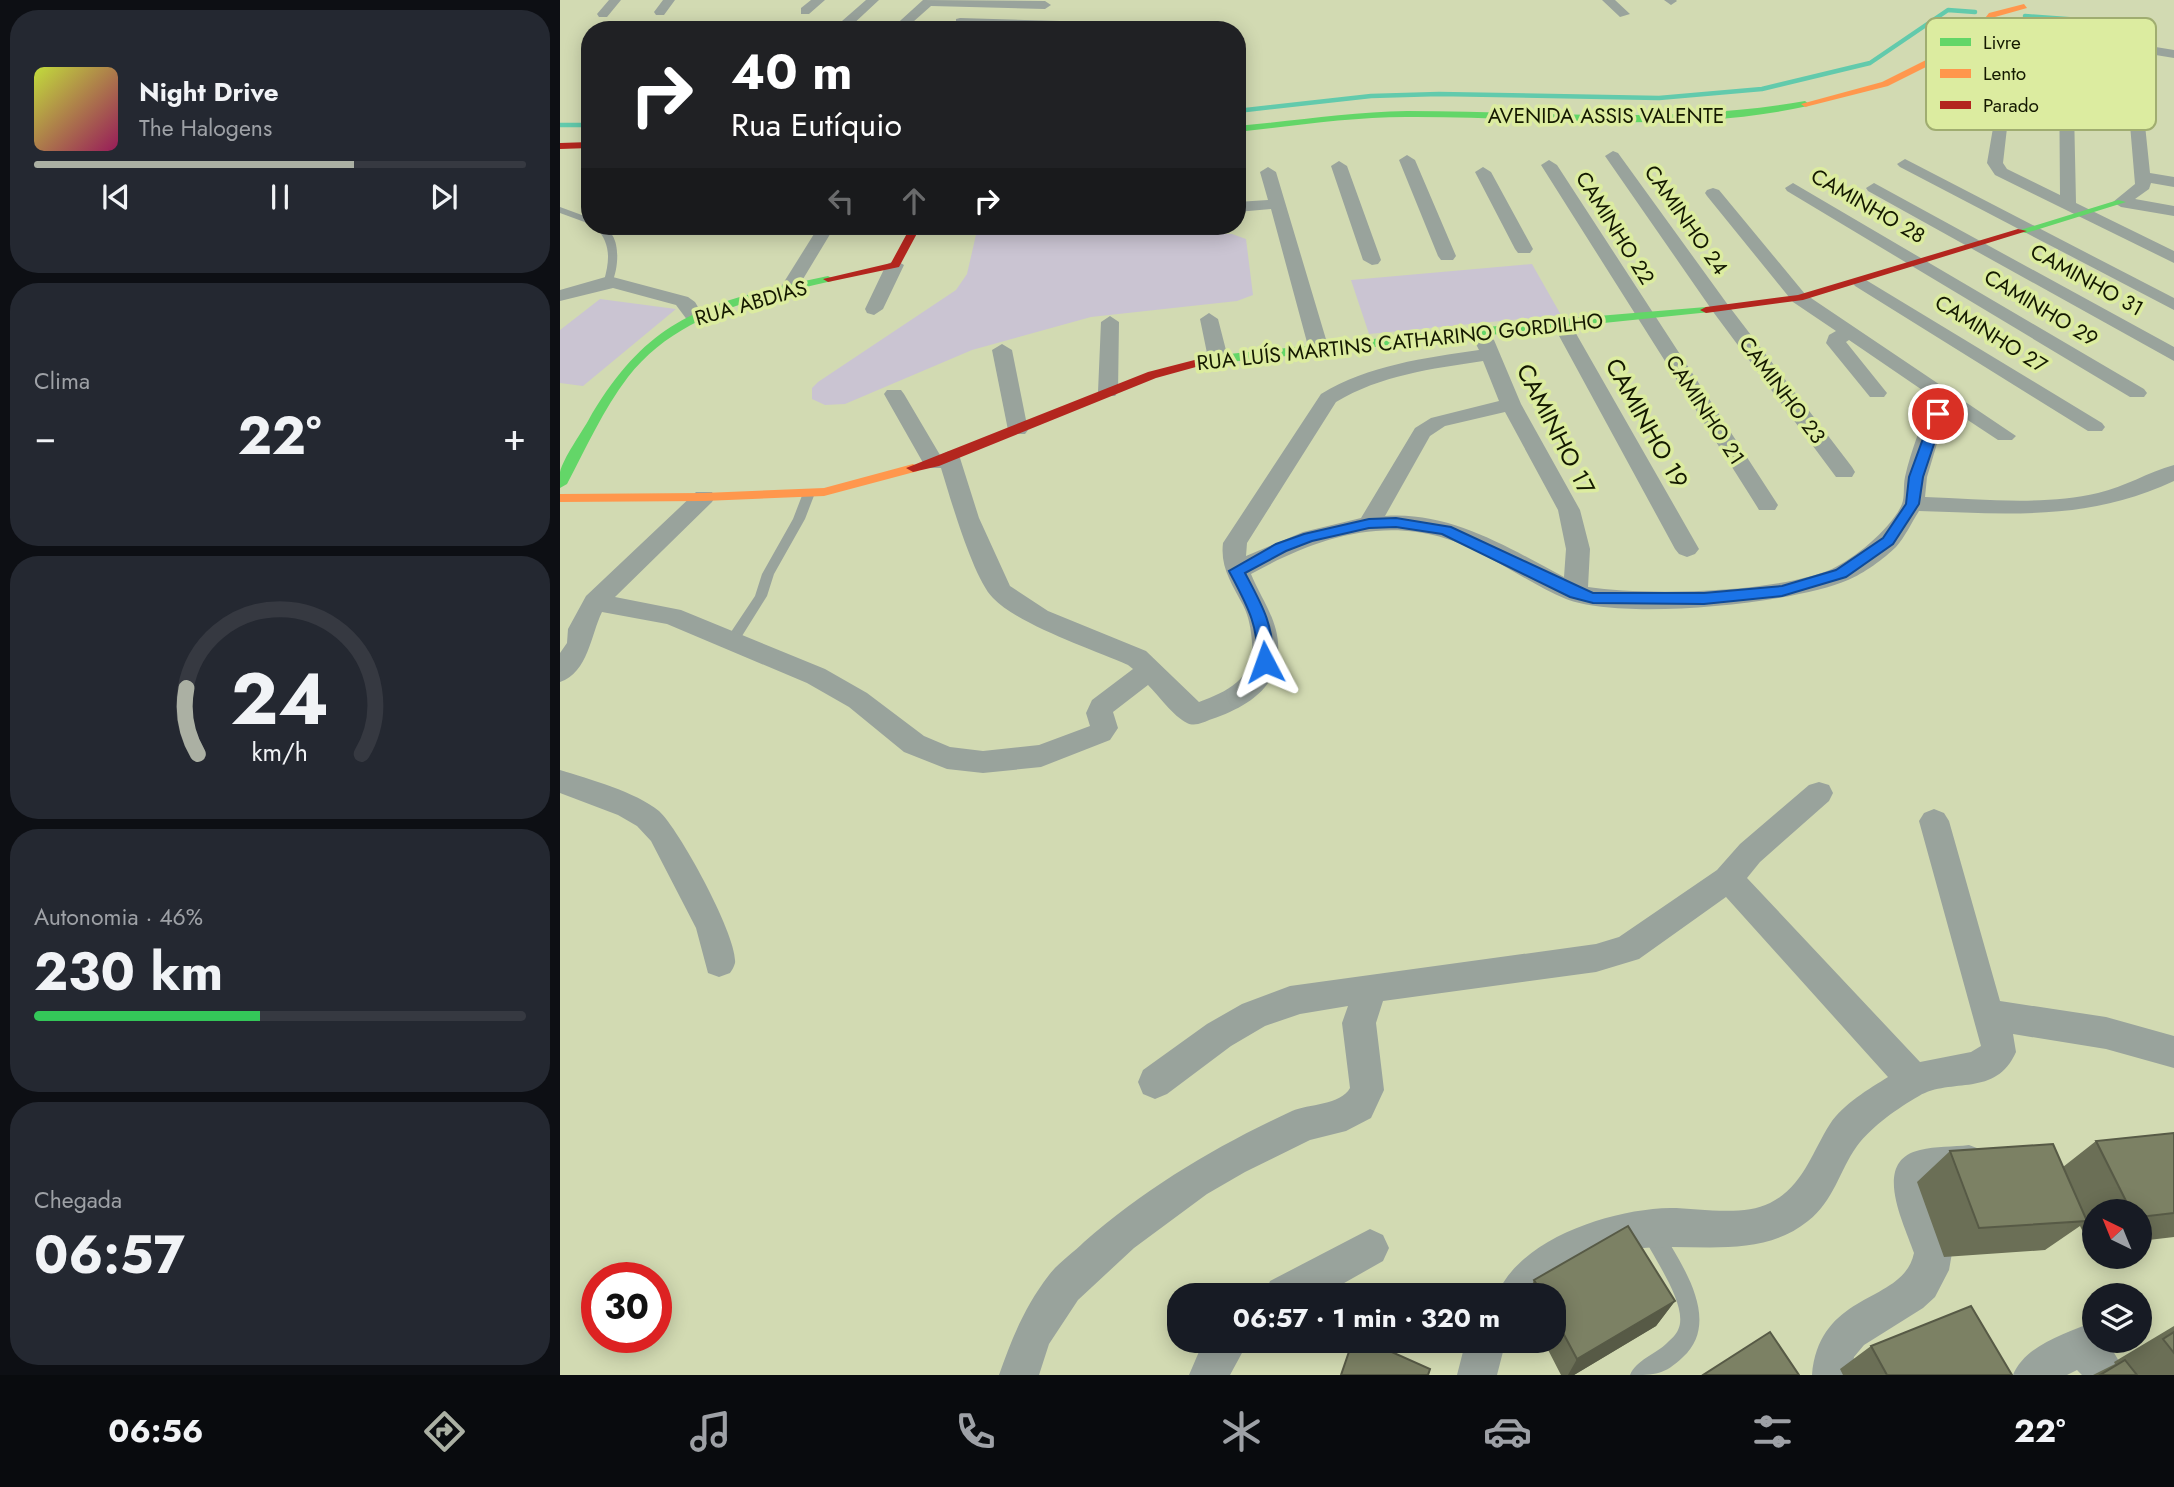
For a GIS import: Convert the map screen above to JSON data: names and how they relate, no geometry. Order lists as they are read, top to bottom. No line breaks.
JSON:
{"streets":{"street":["AVENIDA ASSIS VALENTE","CAMINHO 28","CAMINHO 24","CAMINHO 22","CAMINHO 31","RUA ABDIAS","CAMINHO 29","CAMINHO 27","RUA LUÍS MARTINS CATHARINO GORDILHO","CAMINHO 23","CAMINHO 21","CAMINHO 19","CAMINHO 17"]},"crossings":[["CAMINHO 28","CAMINHO 29"],["CAMINHO 28","RUA LUÍS MARTINS CATHARINO GORDILHO"],["CAMINHO 24","RUA LUÍS MARTINS CATHARINO GORDILHO"],["CAMINHO 24","CAMINHO 23"],["CAMINHO 22","RUA LUÍS MARTINS CATHARINO GORDILHO"],["CAMINHO 22","CAMINHO 21"],["CAMINHO 31","RUA LUÍS MARTINS CATHARINO GORDILHO"],["CAMINHO 29","RUA LUÍS MARTINS CATHARINO GORDILHO"],["CAMINHO 27","RUA LUÍS MARTINS CATHARINO GORDILHO"],["RUA LUÍS MARTINS CATHARINO GORDILHO","CAMINHO 23"],["RUA LUÍS MARTINS CATHARINO GORDILHO","CAMINHO 21"],["RUA LUÍS MARTINS CATHARINO GORDILHO","CAMINHO 19"],["RUA LUÍS MARTINS CATHARINO GORDILHO","CAMINHO 17"]],"legend":["Livre","Lento","Parado"],"north":"top left","page":{"turn":["40 m","Rua Eutíquio"],"song":["Night Drive","The Halogens"],"tile":["Clima",["Autonomia · 46%","230 km"],["Chegada","06:57"]],"heat":["−","22°","+"],"limit":"30","trip":"06:57 · 1 min · 320 m","tabs":["06:56","22°"],"gauge":["24","km/h"]}}
